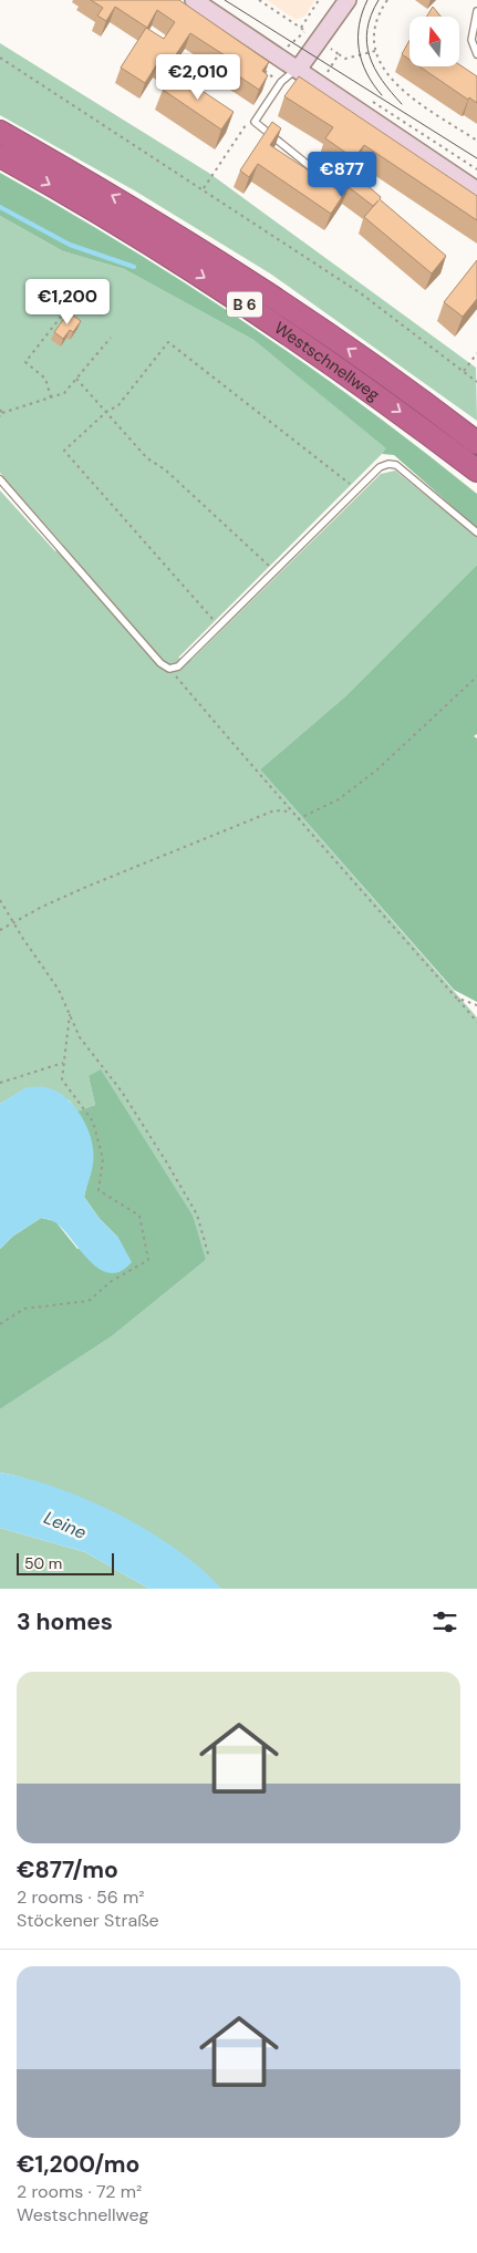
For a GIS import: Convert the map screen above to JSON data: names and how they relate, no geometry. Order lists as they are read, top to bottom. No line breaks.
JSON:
{"streets":{"highway":["B 6","Westschnellweg"]},"water":["Leine"],"scale_bar":"50 m","north":"top","page":{"price":["€2,010","€877","€1,200"],"scale":"50 m","heading":"3 homes","list":[{"name":"€877/mo","note":"2 rooms · 56 m² · Stöckener Straße"},{"name":"€1,200/mo","note":"2 rooms · 72 m² · Westschnellweg"}]}}
